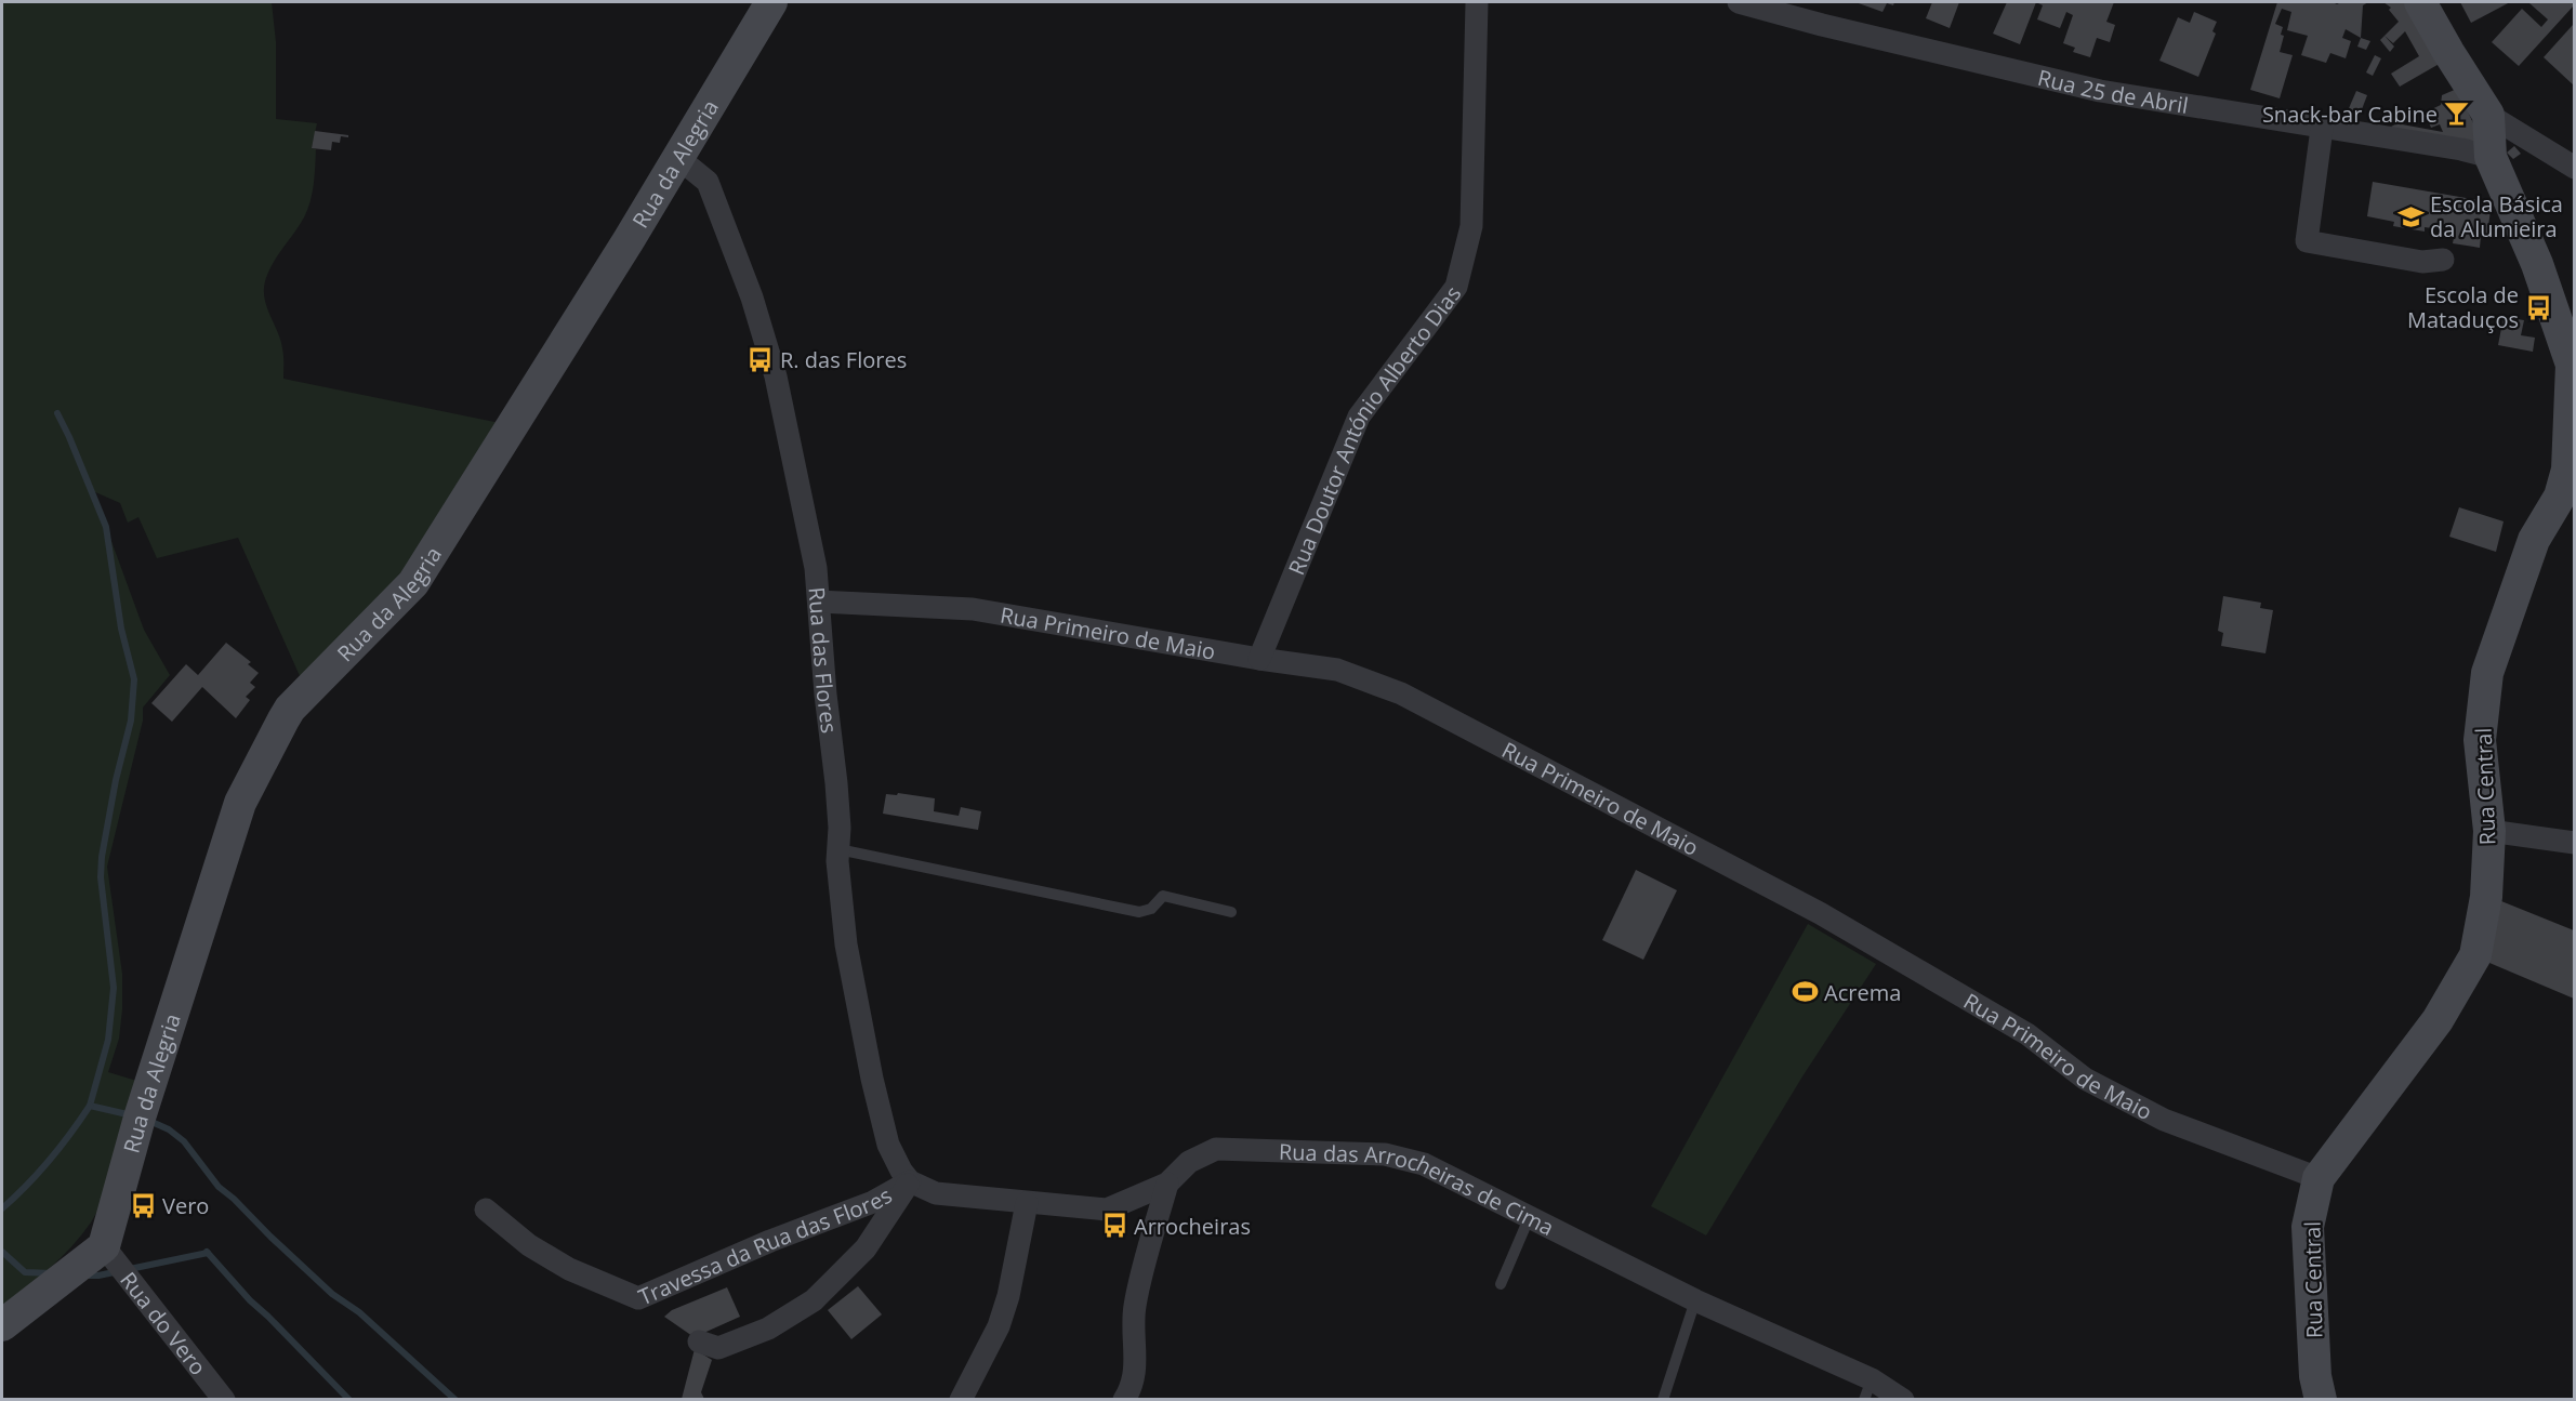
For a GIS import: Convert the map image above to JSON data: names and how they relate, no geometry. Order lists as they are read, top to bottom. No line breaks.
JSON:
{"streets":{"street":["Rua 25 de Abril","Rua da Alegria","Rua Doutor António Alberto Dias","Rua Primeiro de Maio","Rua das Flores","Rua Central","Rua das Arrocheiras de Cima","Travessa da Rua das Flores","Rua do Vero"]},"crossings":[["Rua 25 de Abril","Rua Central"],["Rua da Alegria","Rua das Flores"],["Rua da Alegria","Rua do Vero"],["Rua Doutor António Alberto Dias","Rua Primeiro de Maio"],["Rua Primeiro de Maio","Rua das Flores"],["Rua Primeiro de Maio","Rua Central"],["Rua das Flores","Rua das Arrocheiras de Cima"],["Rua das Flores","Travessa da Rua das Flores"],["Rua das Arrocheiras de Cima","Travessa da Rua das Flores"]],"places":{"bar":["Snack-bar Cabine"],"school or university":["Escola Básica da Alumieira"],"bus stop":["Escola de Mataduços","R. das Flores","Vero","Arrocheiras"],"sports":["Acrema"]}}
